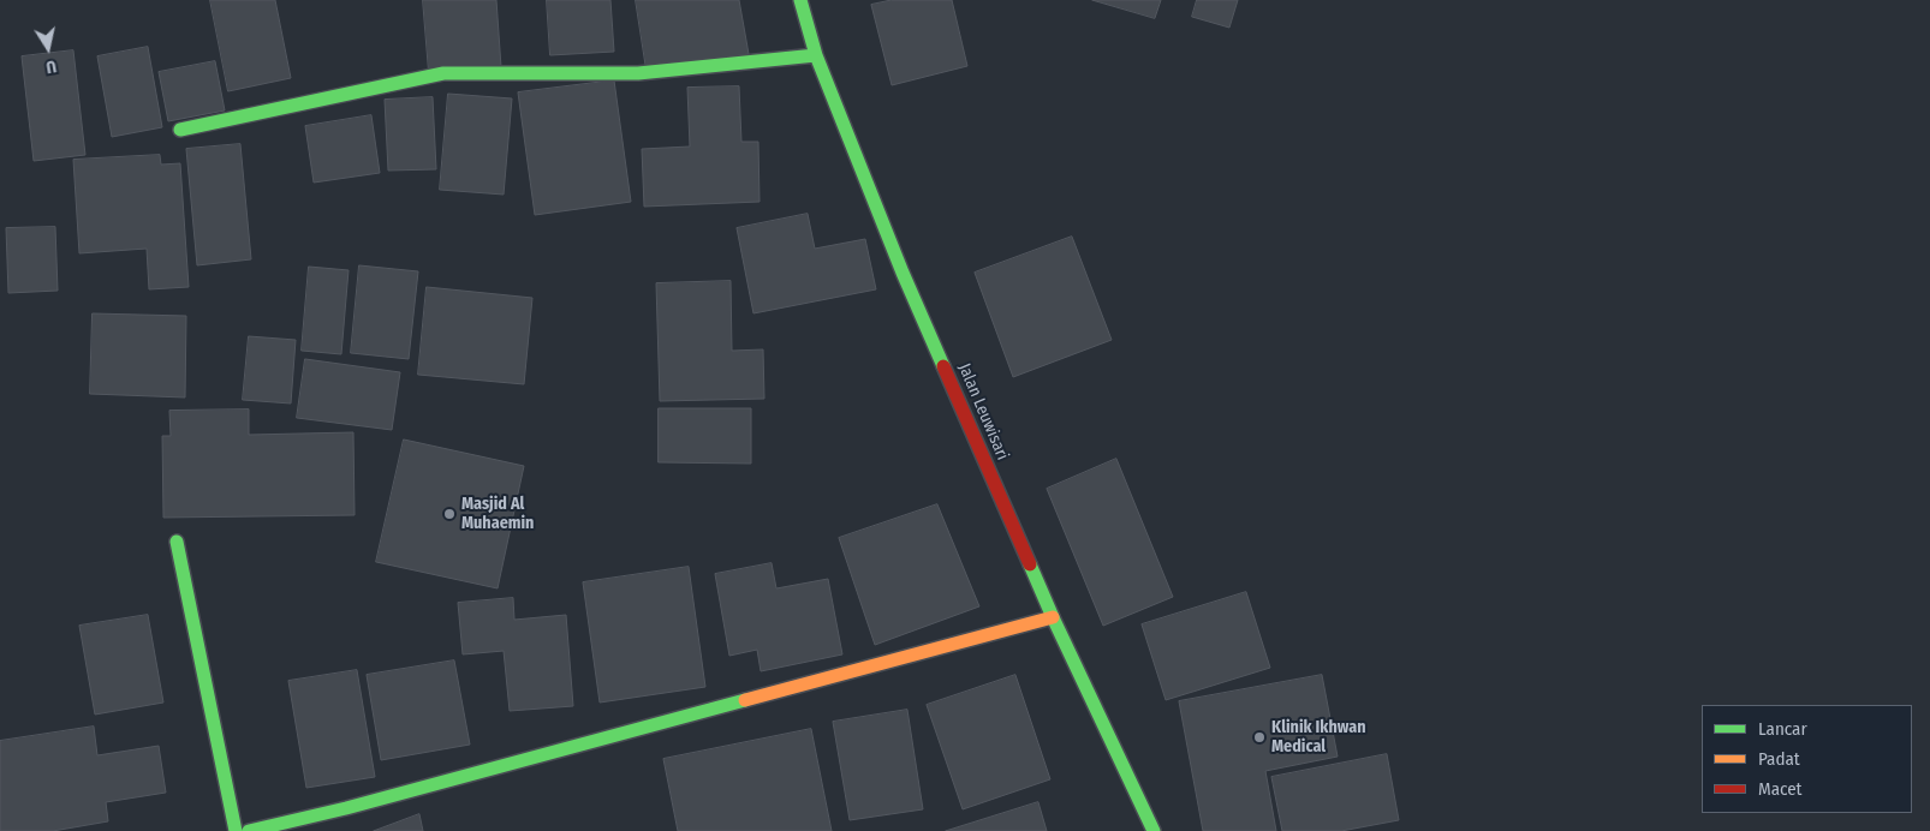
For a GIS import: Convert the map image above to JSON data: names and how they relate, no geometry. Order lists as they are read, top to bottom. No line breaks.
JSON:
{"streets":{"street":["Jalan Leuwisari"]},"places":["Masjid Al Muhaemin","Klinik Ikhwan Medical"],"legend":["Lancar","Padat","Macet"],"north":"bottom"}
